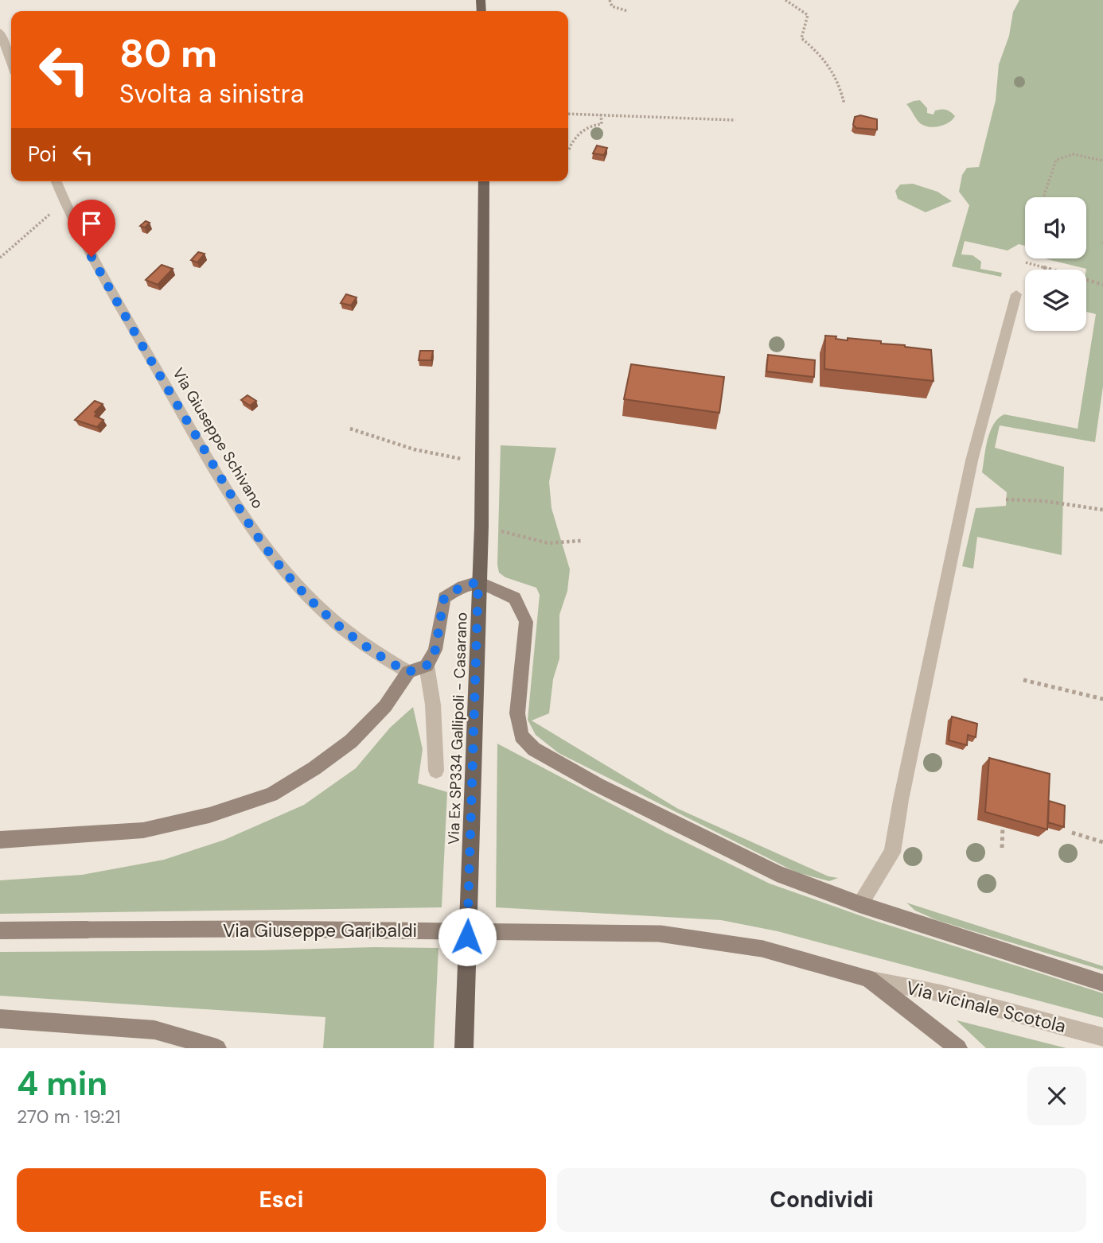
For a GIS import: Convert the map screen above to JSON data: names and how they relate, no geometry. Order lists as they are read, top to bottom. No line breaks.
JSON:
{"streets":{"main road":["Via Ex SP334 Gallipoli - Casarano","Via Giuseppe Garibaldi"],"street":["Via Giuseppe Schivano","Via vicinale Scotola"]},"crossings":[["Via Giuseppe Garibaldi","Via vicinale Scotola"]],"page":{"turn":["80 m","Svolta a sinistra"],"then":"Poi","heading":["4 min","270 m · 19:21"],"buttons":["Esci","Condividi"]}}
